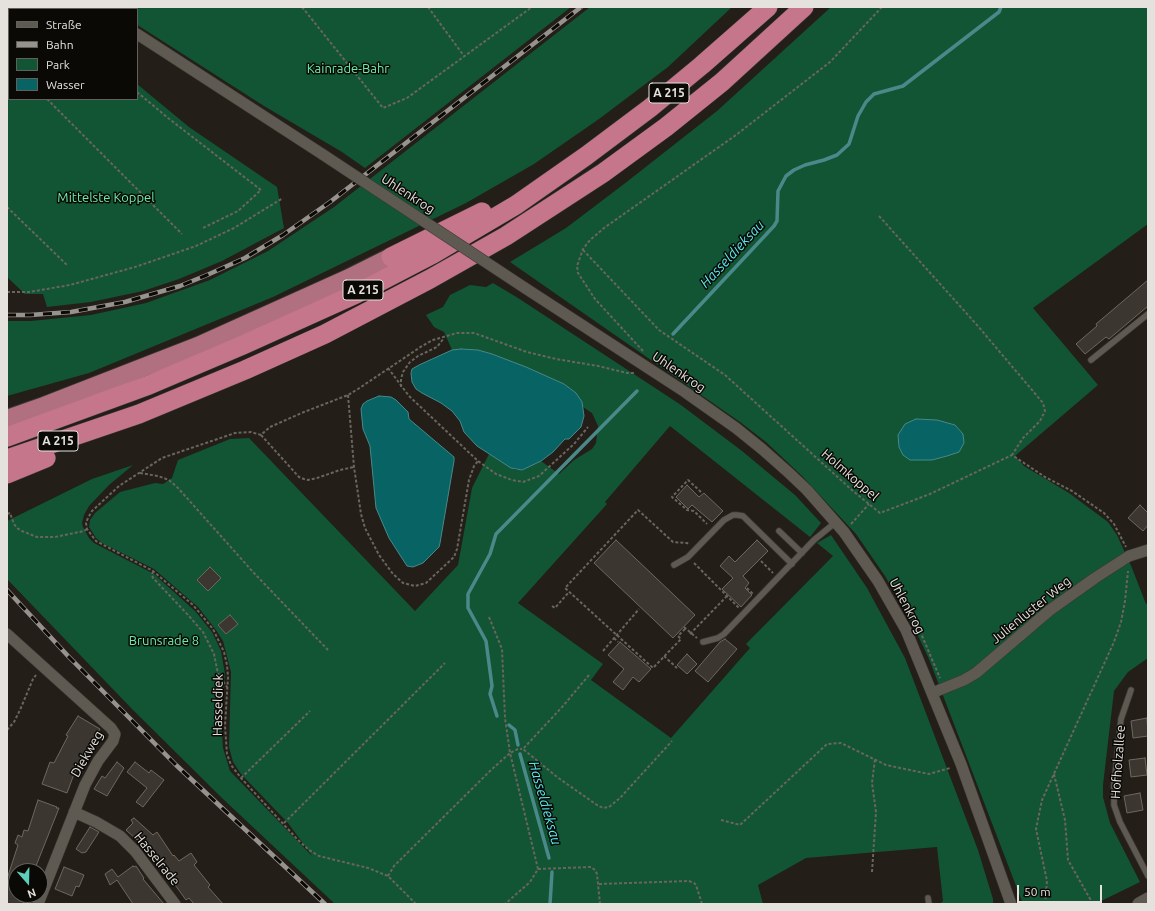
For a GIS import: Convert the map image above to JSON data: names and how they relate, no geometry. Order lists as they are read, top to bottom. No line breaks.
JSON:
{"streets":{"highway":["A 215"],"street":["Uhlenkrog","Julienluster Weg","Diekweg","Hasselrade"],"lane":["Hofholzallee"],"path":["Holmkoppel","Hasseldiek"]},"crossings":[["Uhlenkrog","Julienluster Weg"],["Diekweg","Hasselrade"]],"water":["Hasseldieksau"],"parks":["Kainrade-Bahr","Mittelste Koppel","Brunsrade 8"],"legend":["Straße","Bahn","Park","Wasser"],"scale_bar":"50 m","north":"bottom"}
